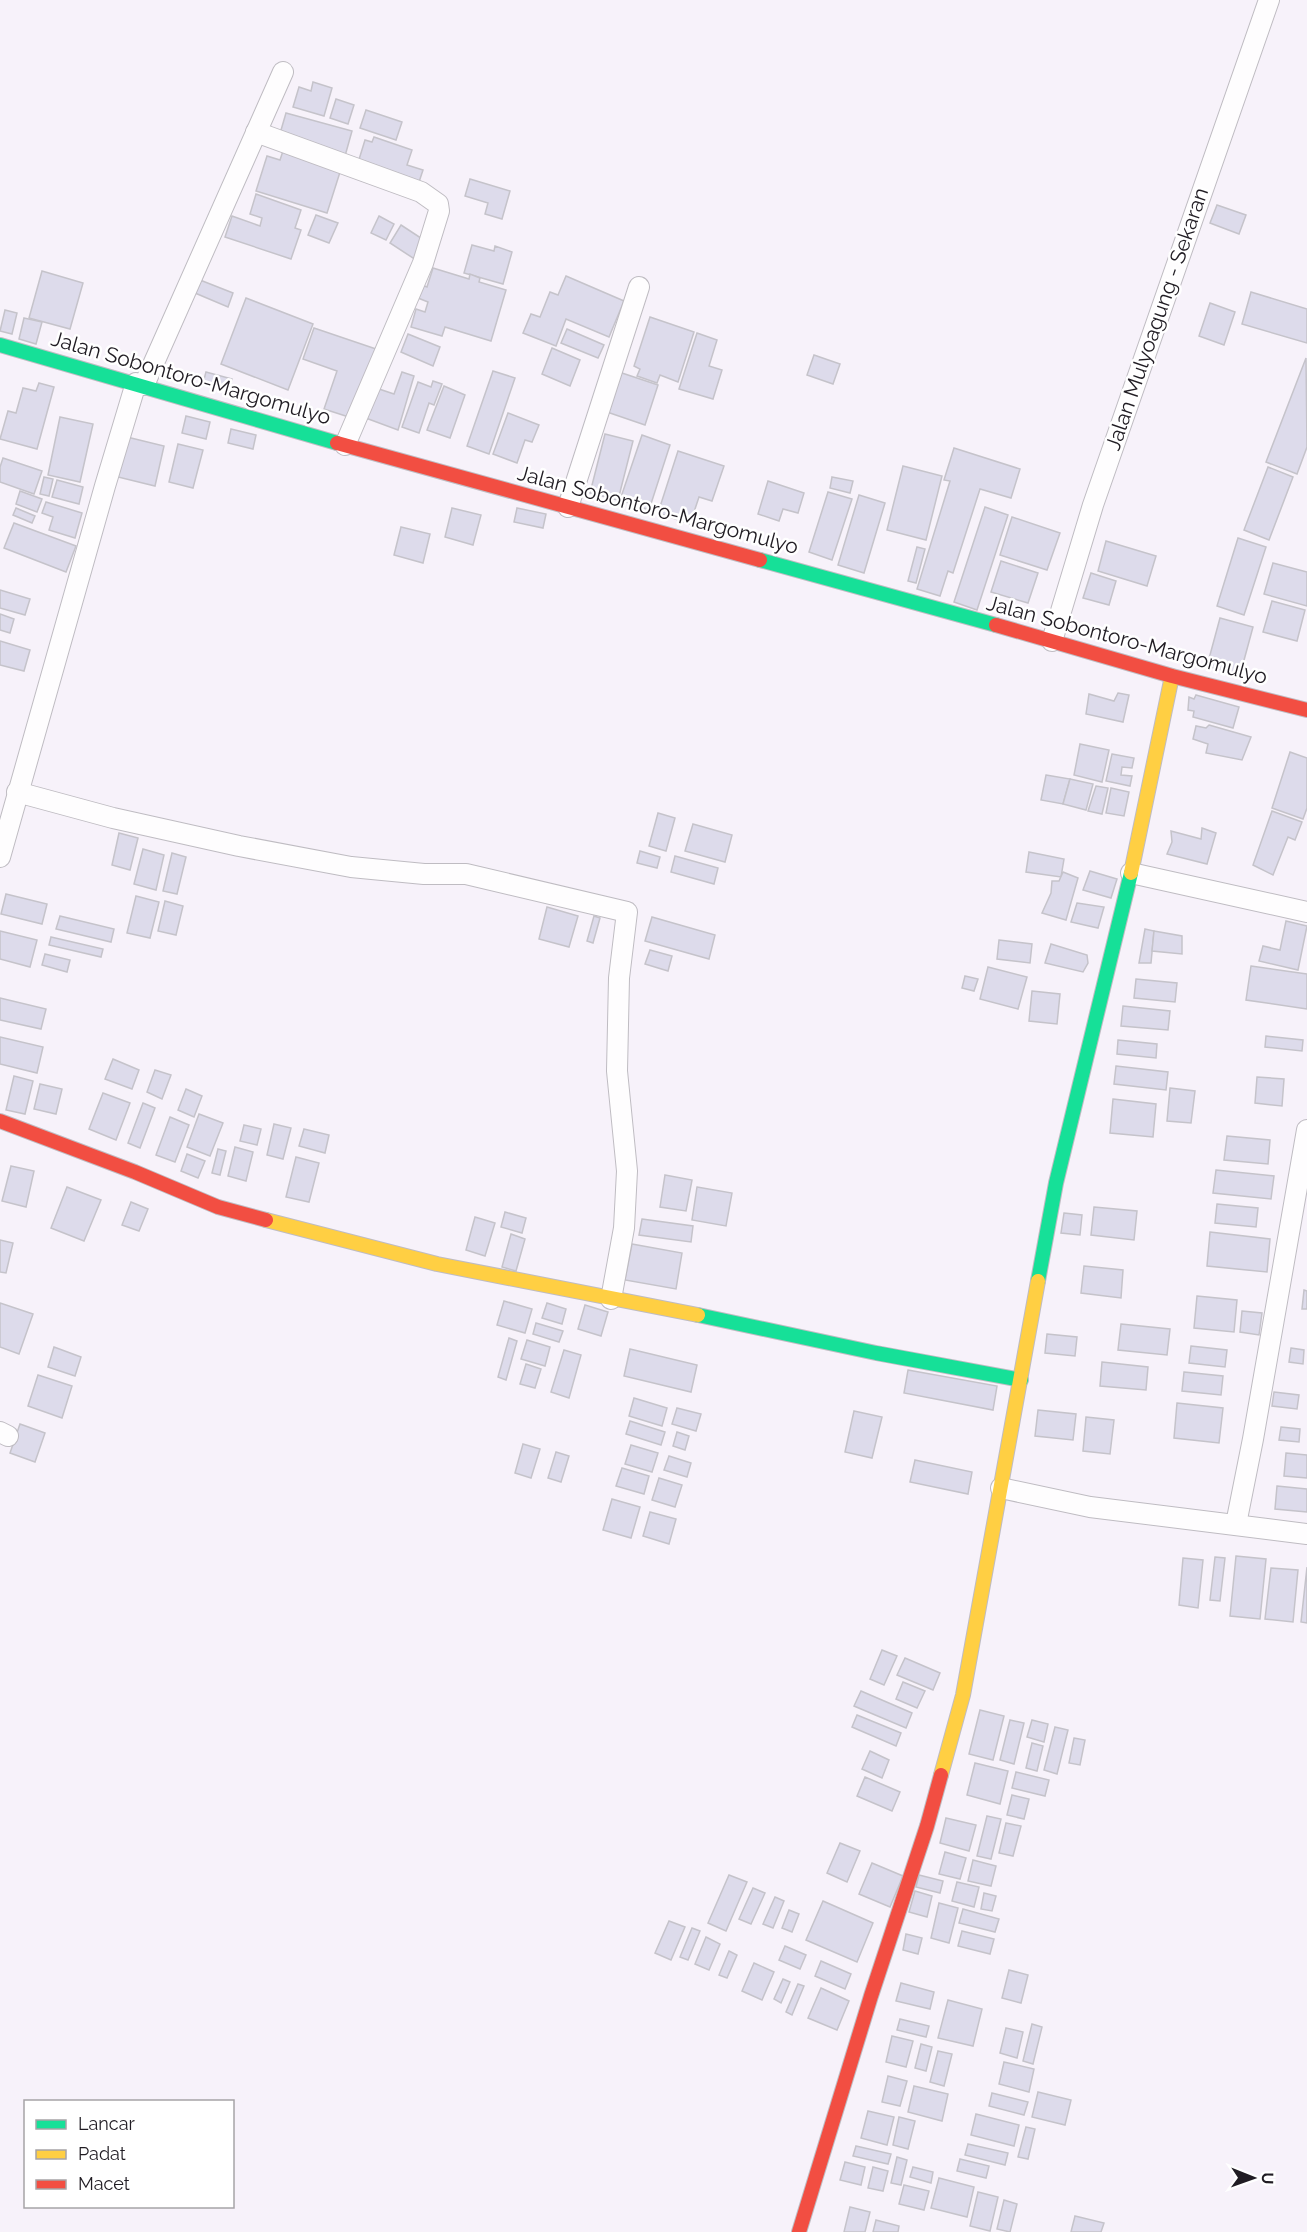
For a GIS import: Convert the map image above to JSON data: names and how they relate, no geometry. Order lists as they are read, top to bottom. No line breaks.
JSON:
{"streets":{"street":["Jalan Mulyoagung - Sekaran","Jalan Sobontoro-Margomulyo"]},"crossings":[["Jalan Mulyoagung - Sekaran","Jalan Sobontoro-Margomulyo"]],"legend":["Lancar","Padat","Macet"],"north":"right"}
